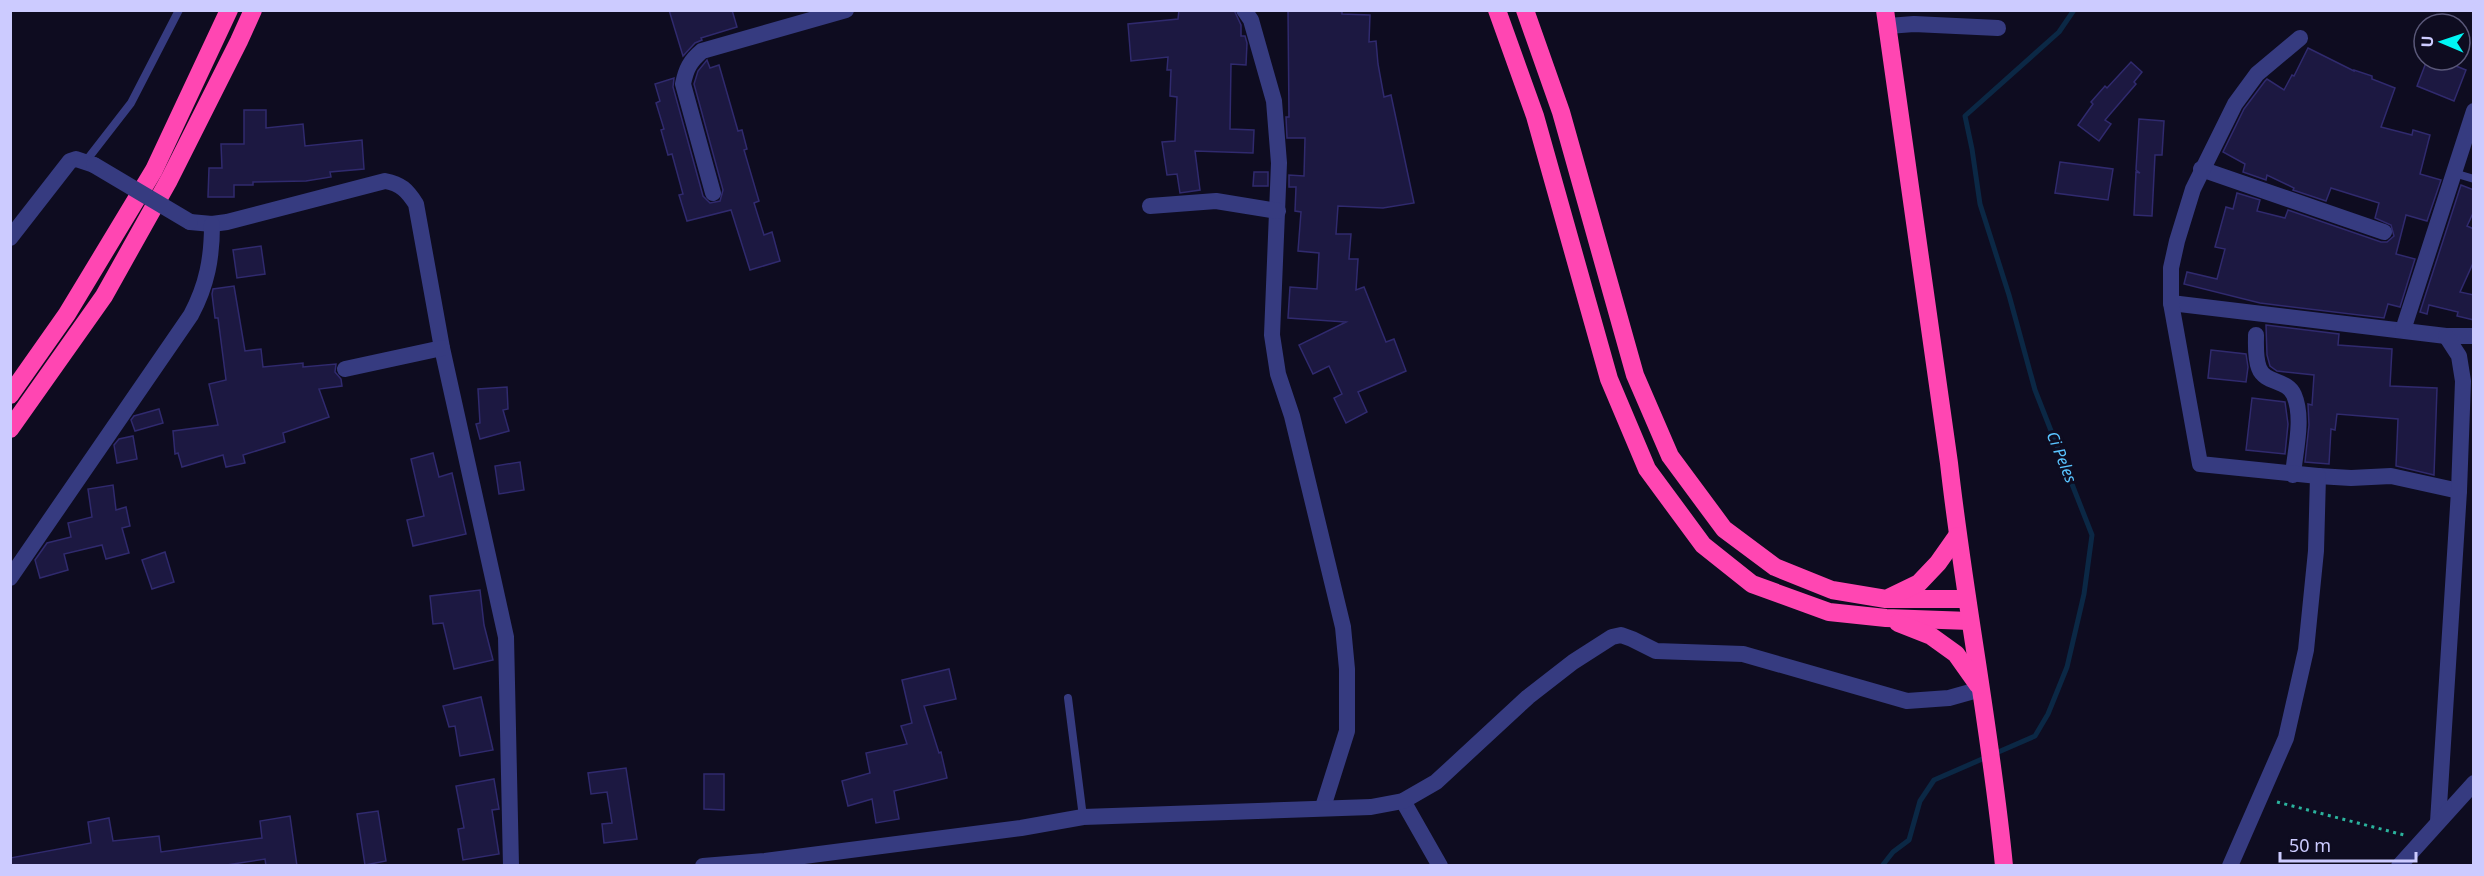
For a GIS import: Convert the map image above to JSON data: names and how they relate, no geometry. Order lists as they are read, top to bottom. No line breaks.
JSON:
{"water":["Ci Peles"],"scale_bar":"50 m","north":"left"}
